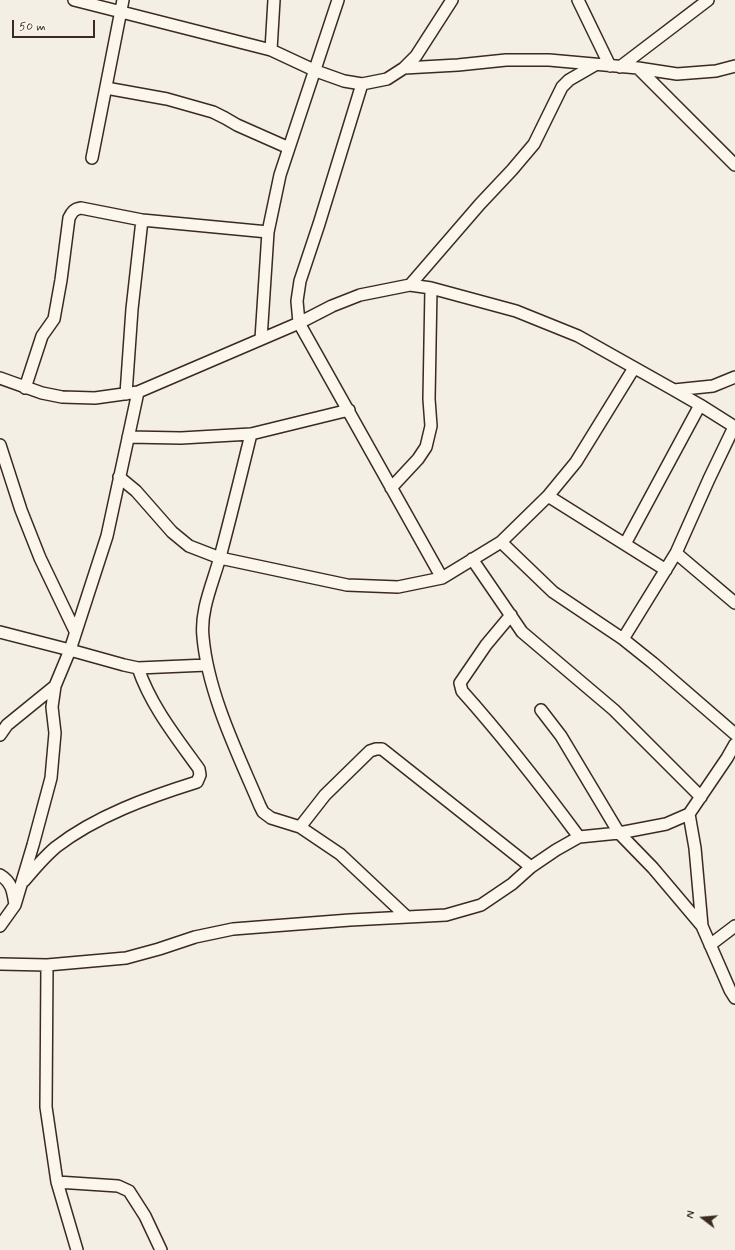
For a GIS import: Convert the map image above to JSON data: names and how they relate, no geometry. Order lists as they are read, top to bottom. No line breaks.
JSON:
{"scale_bar":"50 m","north":"left"}
